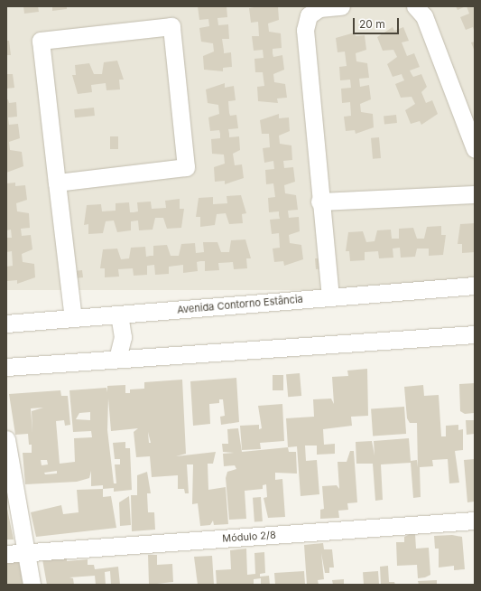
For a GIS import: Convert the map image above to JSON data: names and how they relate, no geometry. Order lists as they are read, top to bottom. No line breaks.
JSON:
{"streets":{"street":["Avenida Contorno Estância","Módulo 2/8"]},"scale_bar":"20 m"}
